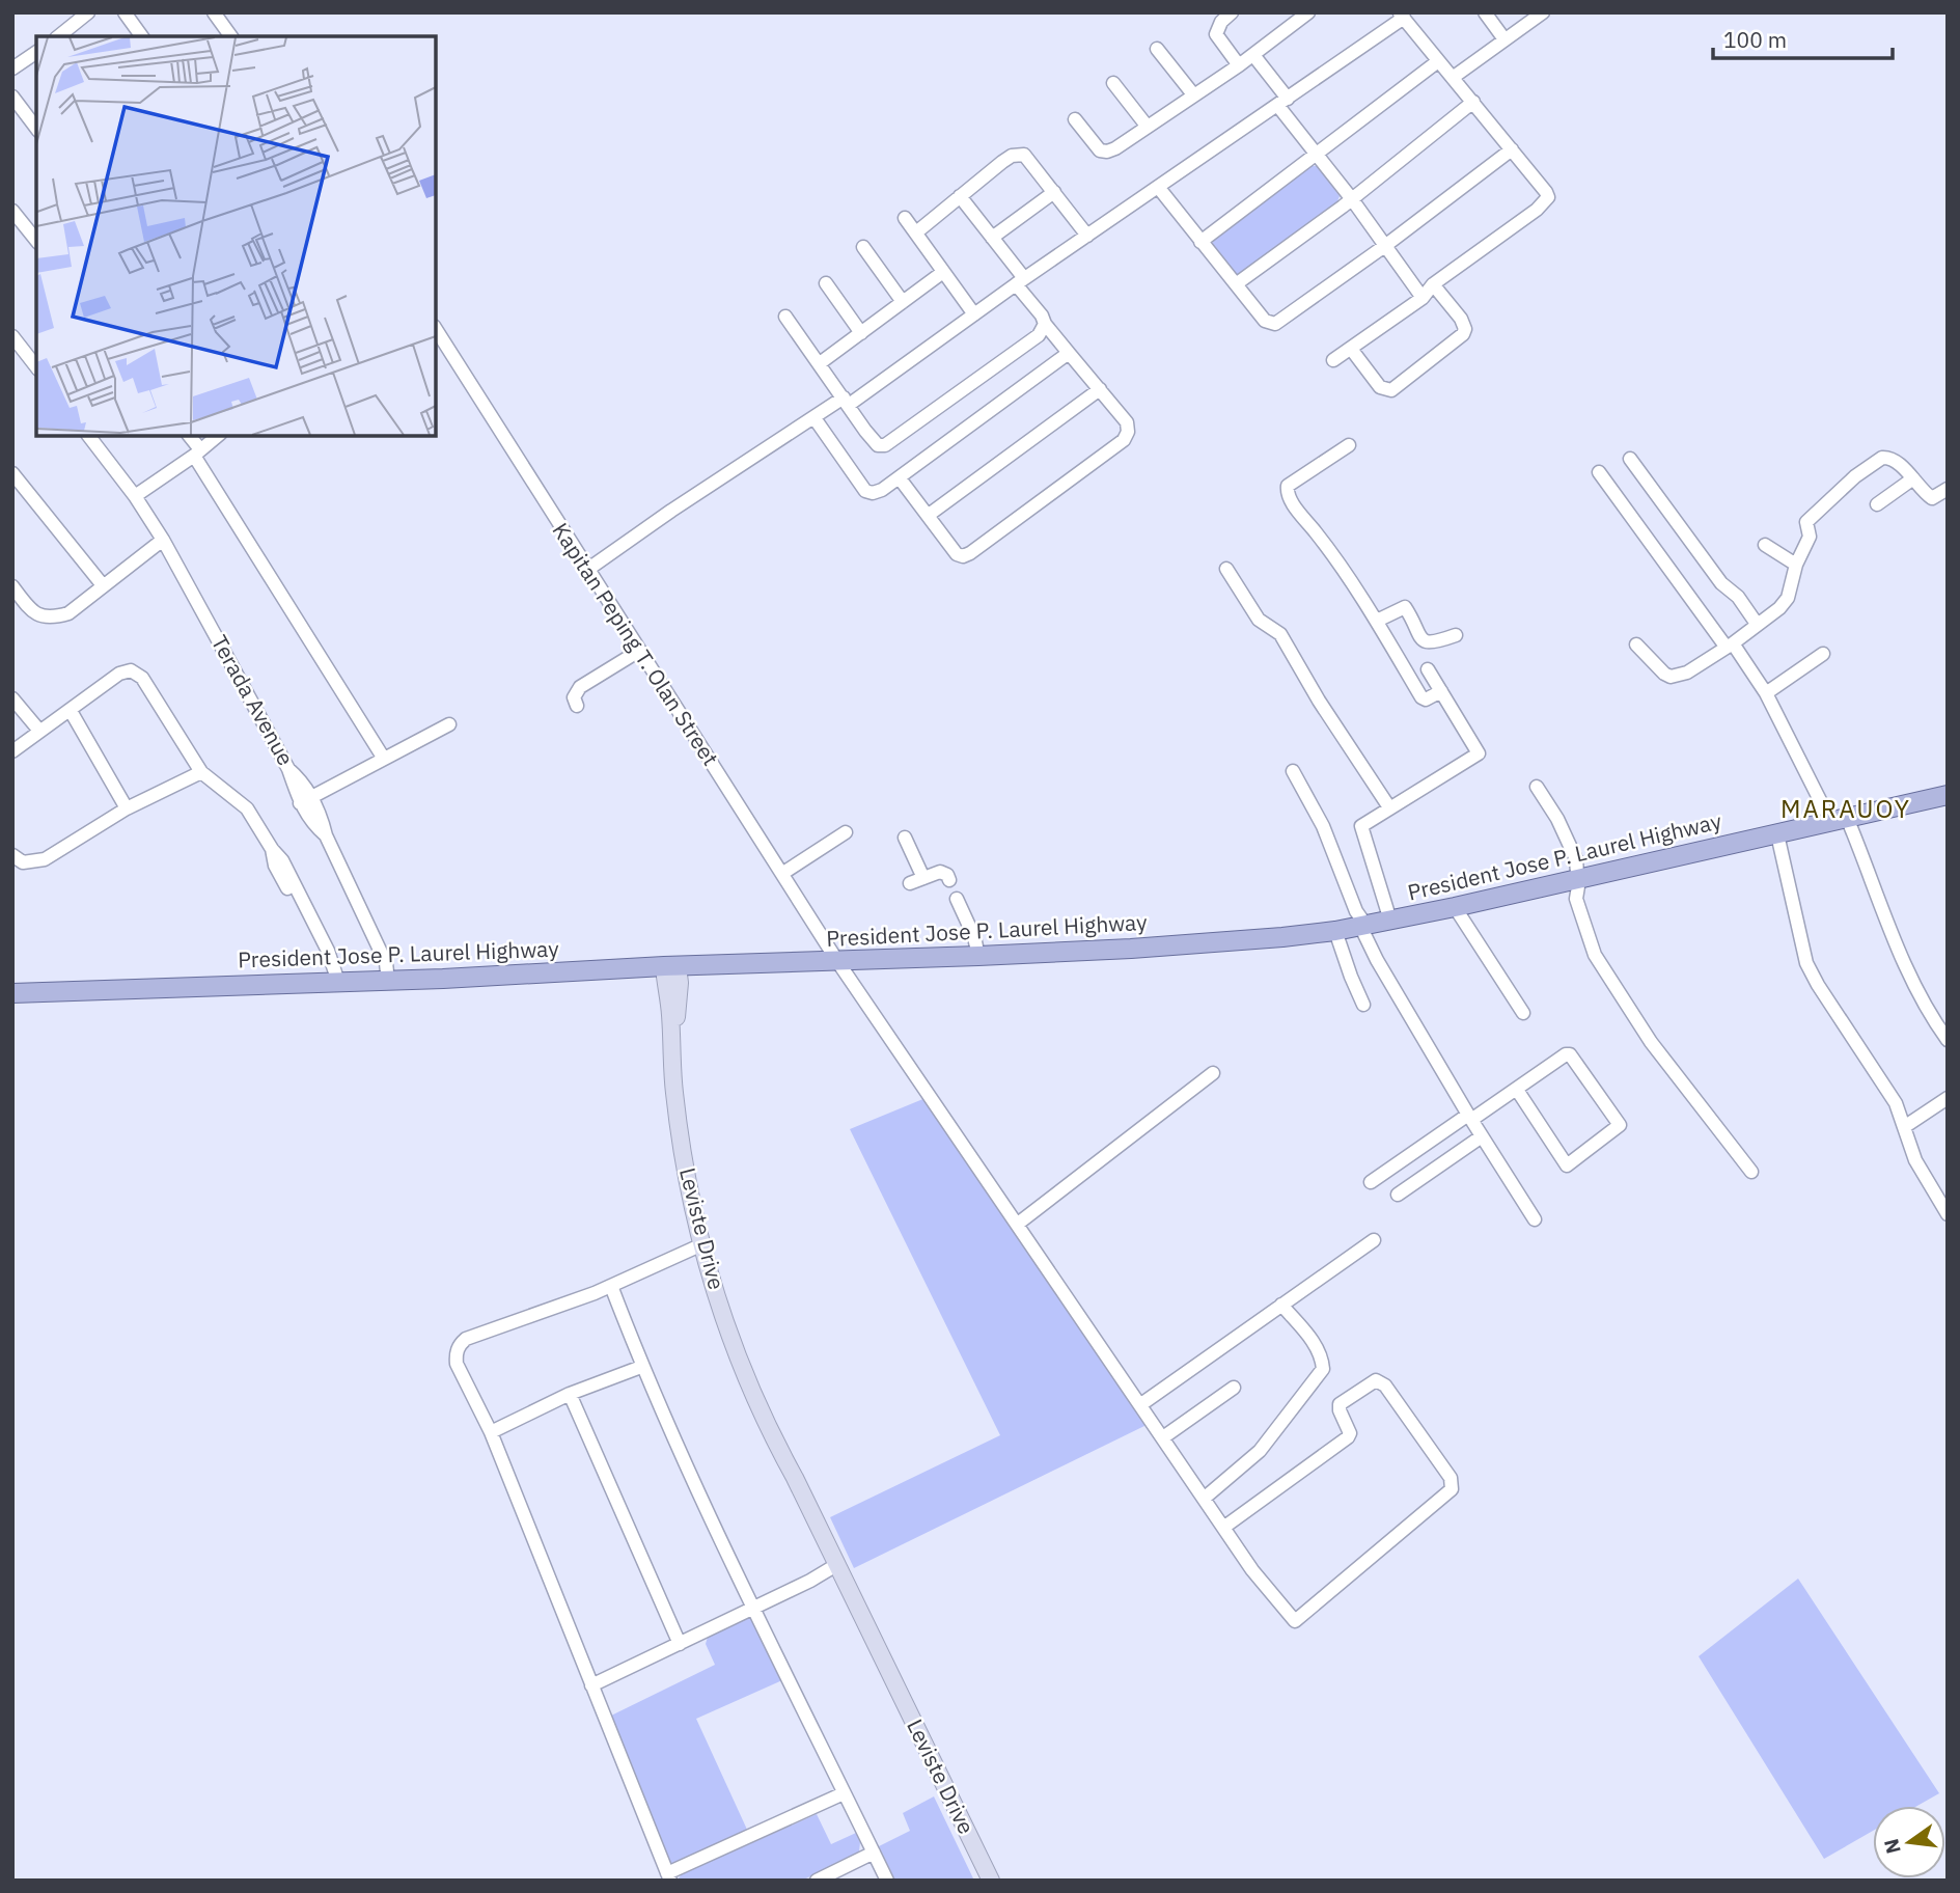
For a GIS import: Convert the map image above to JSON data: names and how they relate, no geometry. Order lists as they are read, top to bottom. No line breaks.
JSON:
{"streets":{"main road":["President Jose P. Laurel Highway","Leviste Drive"],"street":["Kapitan Peping T. Olan Street","Terada Avenue"]},"crossings":[["Kapitan Peping T. Olan Street","President Jose P. Laurel Highway"],["Terada Avenue","President Jose P. Laurel Highway"],["President Jose P. Laurel Highway","Leviste Drive"]],"districts":["MARAUOY"],"scale_bar":"100 m","north":"left"}
